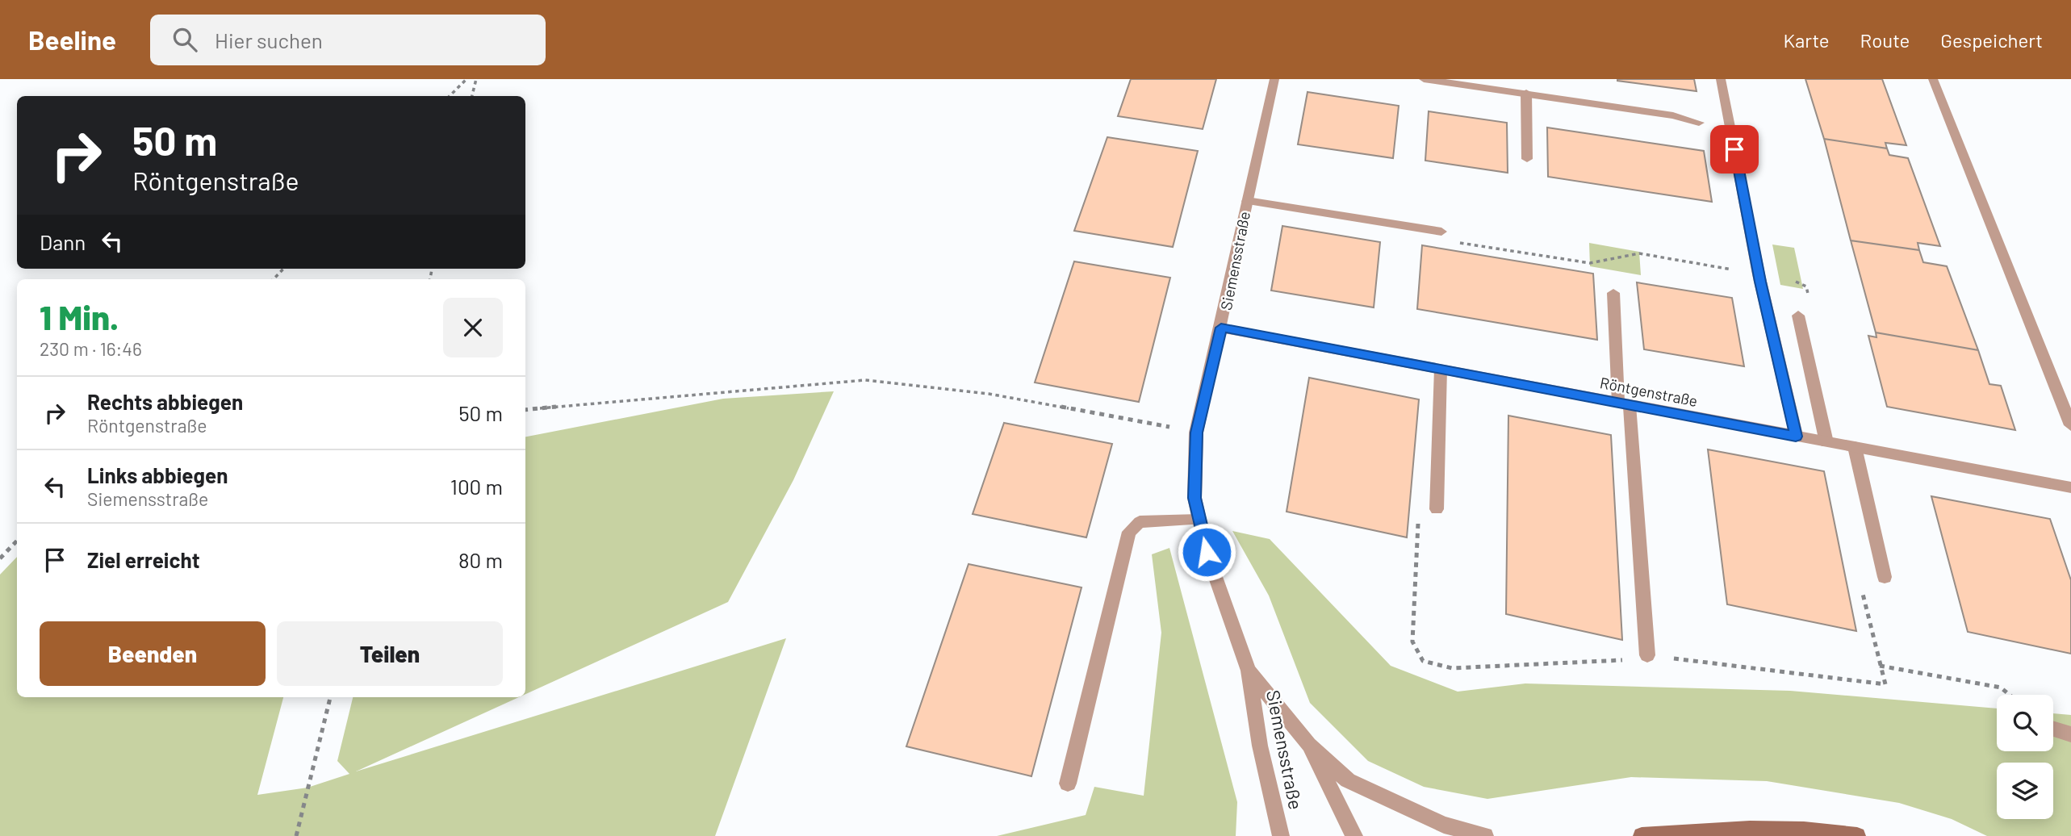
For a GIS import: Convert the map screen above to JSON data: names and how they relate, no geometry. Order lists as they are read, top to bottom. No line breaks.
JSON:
{"streets":{"street":["Siemensstraße","Röntgenstraße"]},"crossings":[["Siemensstraße","Röntgenstraße"]],"page":{"header":"Beeline","search":"Hier suchen","nav":["Karte","Route","Gespeichert"],"turn":["50 m","Röntgenstraße"],"then":"Dann","heading":["1 Min.","230 m · 16:46"],"list":[{"name":"Rechts abbiegen","note":"Röntgenstraße","value":"50 m"},{"name":"Links abbiegen","note":"Siemensstraße","value":"100 m"},{"name":"Ziel erreicht","value":"80 m"}],"buttons":["Beenden","Teilen"]}}
